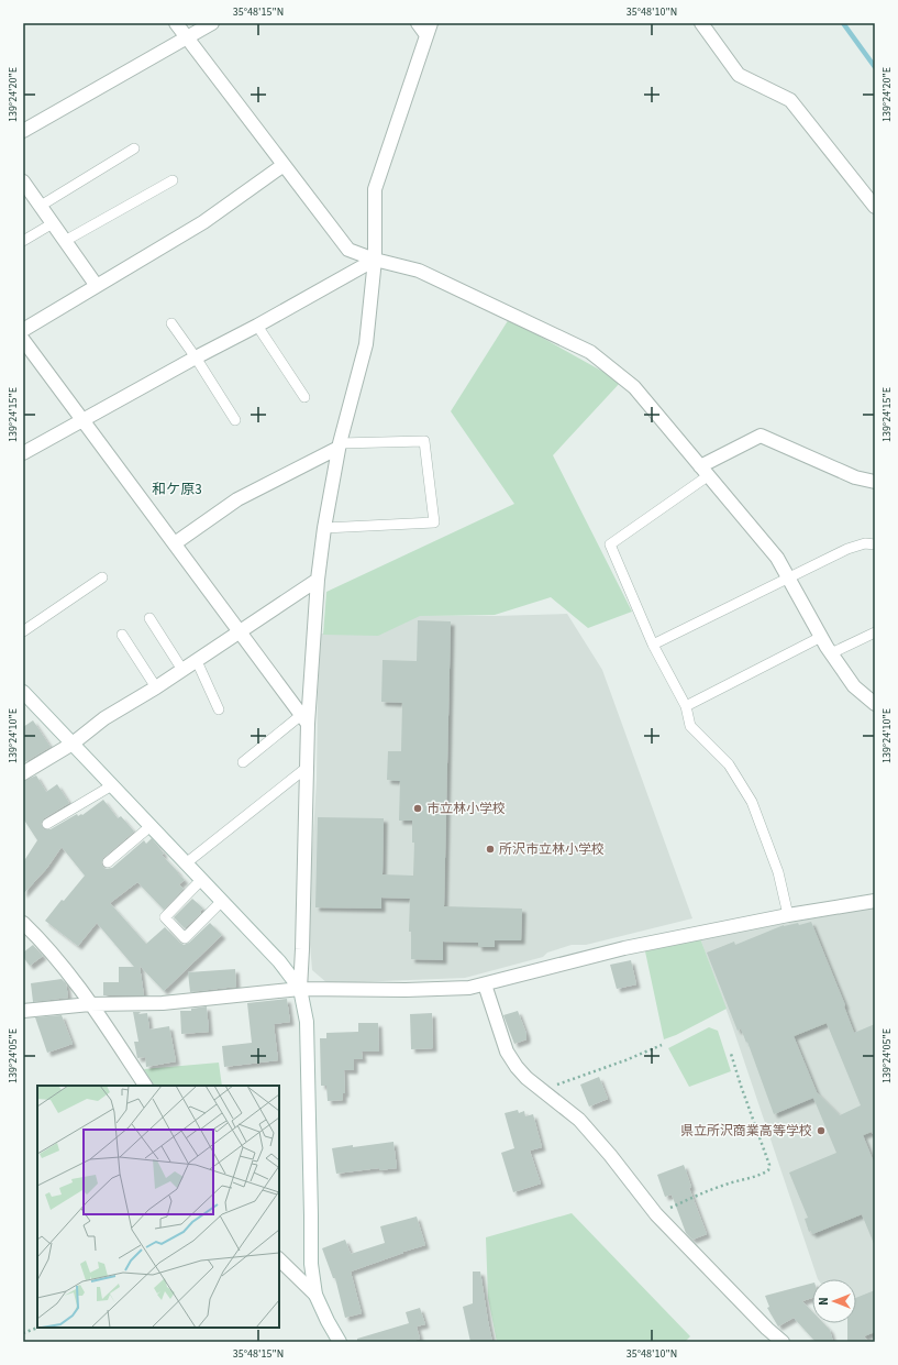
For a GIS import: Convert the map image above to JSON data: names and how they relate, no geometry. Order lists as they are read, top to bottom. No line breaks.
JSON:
{"districts":["和ケ原3"],"places":["市立林小学校","所沢市立林小学校","県立所沢商業高等学校"],"north":"left","coordinates":["35°48'15\"N","35°48'10\"N","139°24'20\"E","139°24'15\"E","139°24'10\"E","139°24'05\"E"]}
